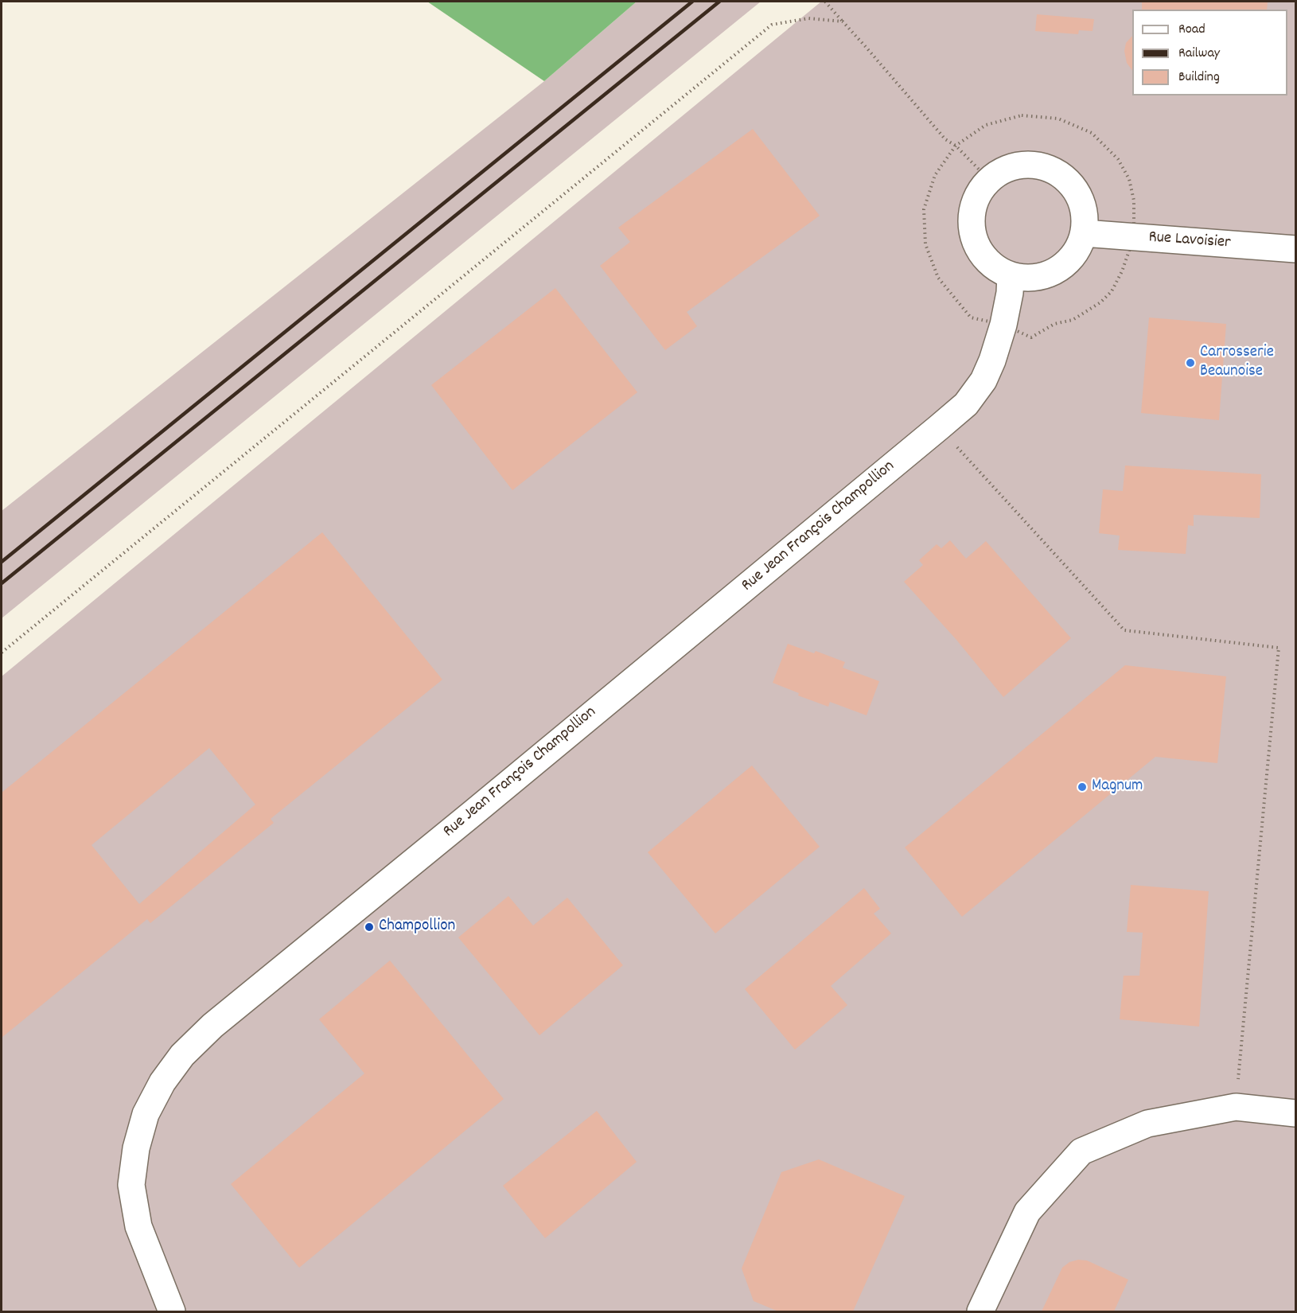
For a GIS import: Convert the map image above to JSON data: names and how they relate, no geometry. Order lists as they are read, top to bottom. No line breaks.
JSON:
{"streets":{"street":["Rue Lavoisier","Rue Jean François Champollion"]},"crossings":[["Rue Lavoisier","Rue Jean François Champollion"]],"places":["Carrosserie Beaunoise","Magnum","Champollion"],"legend":["Road","Railway","Building"]}
